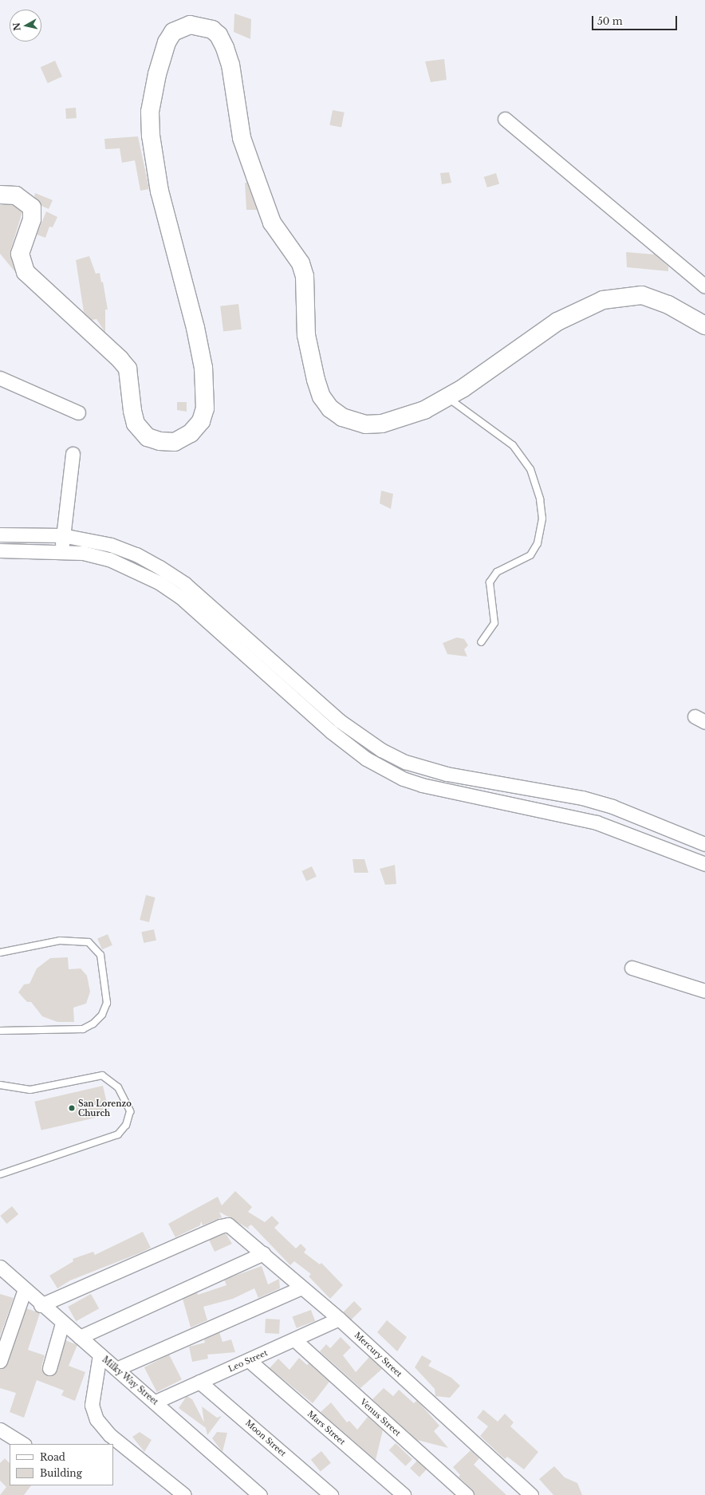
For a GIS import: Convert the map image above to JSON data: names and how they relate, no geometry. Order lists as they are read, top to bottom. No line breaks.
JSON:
{"streets":{"street":["Mercury Street","Leo Street","Milky Way Street","Venus Street","Mars Street","Moon Street"]},"crossings":[["Mercury Street","Leo Street"],["Mercury Street","Milky Way Street"],["Leo Street","Milky Way Street"],["Leo Street","Venus Street"],["Leo Street","Mars Street"],["Leo Street","Moon Street"]],"places":["San Lorenzo Church"],"legend":["Road","Building"],"scale_bar":"50 m","north":"left"}
